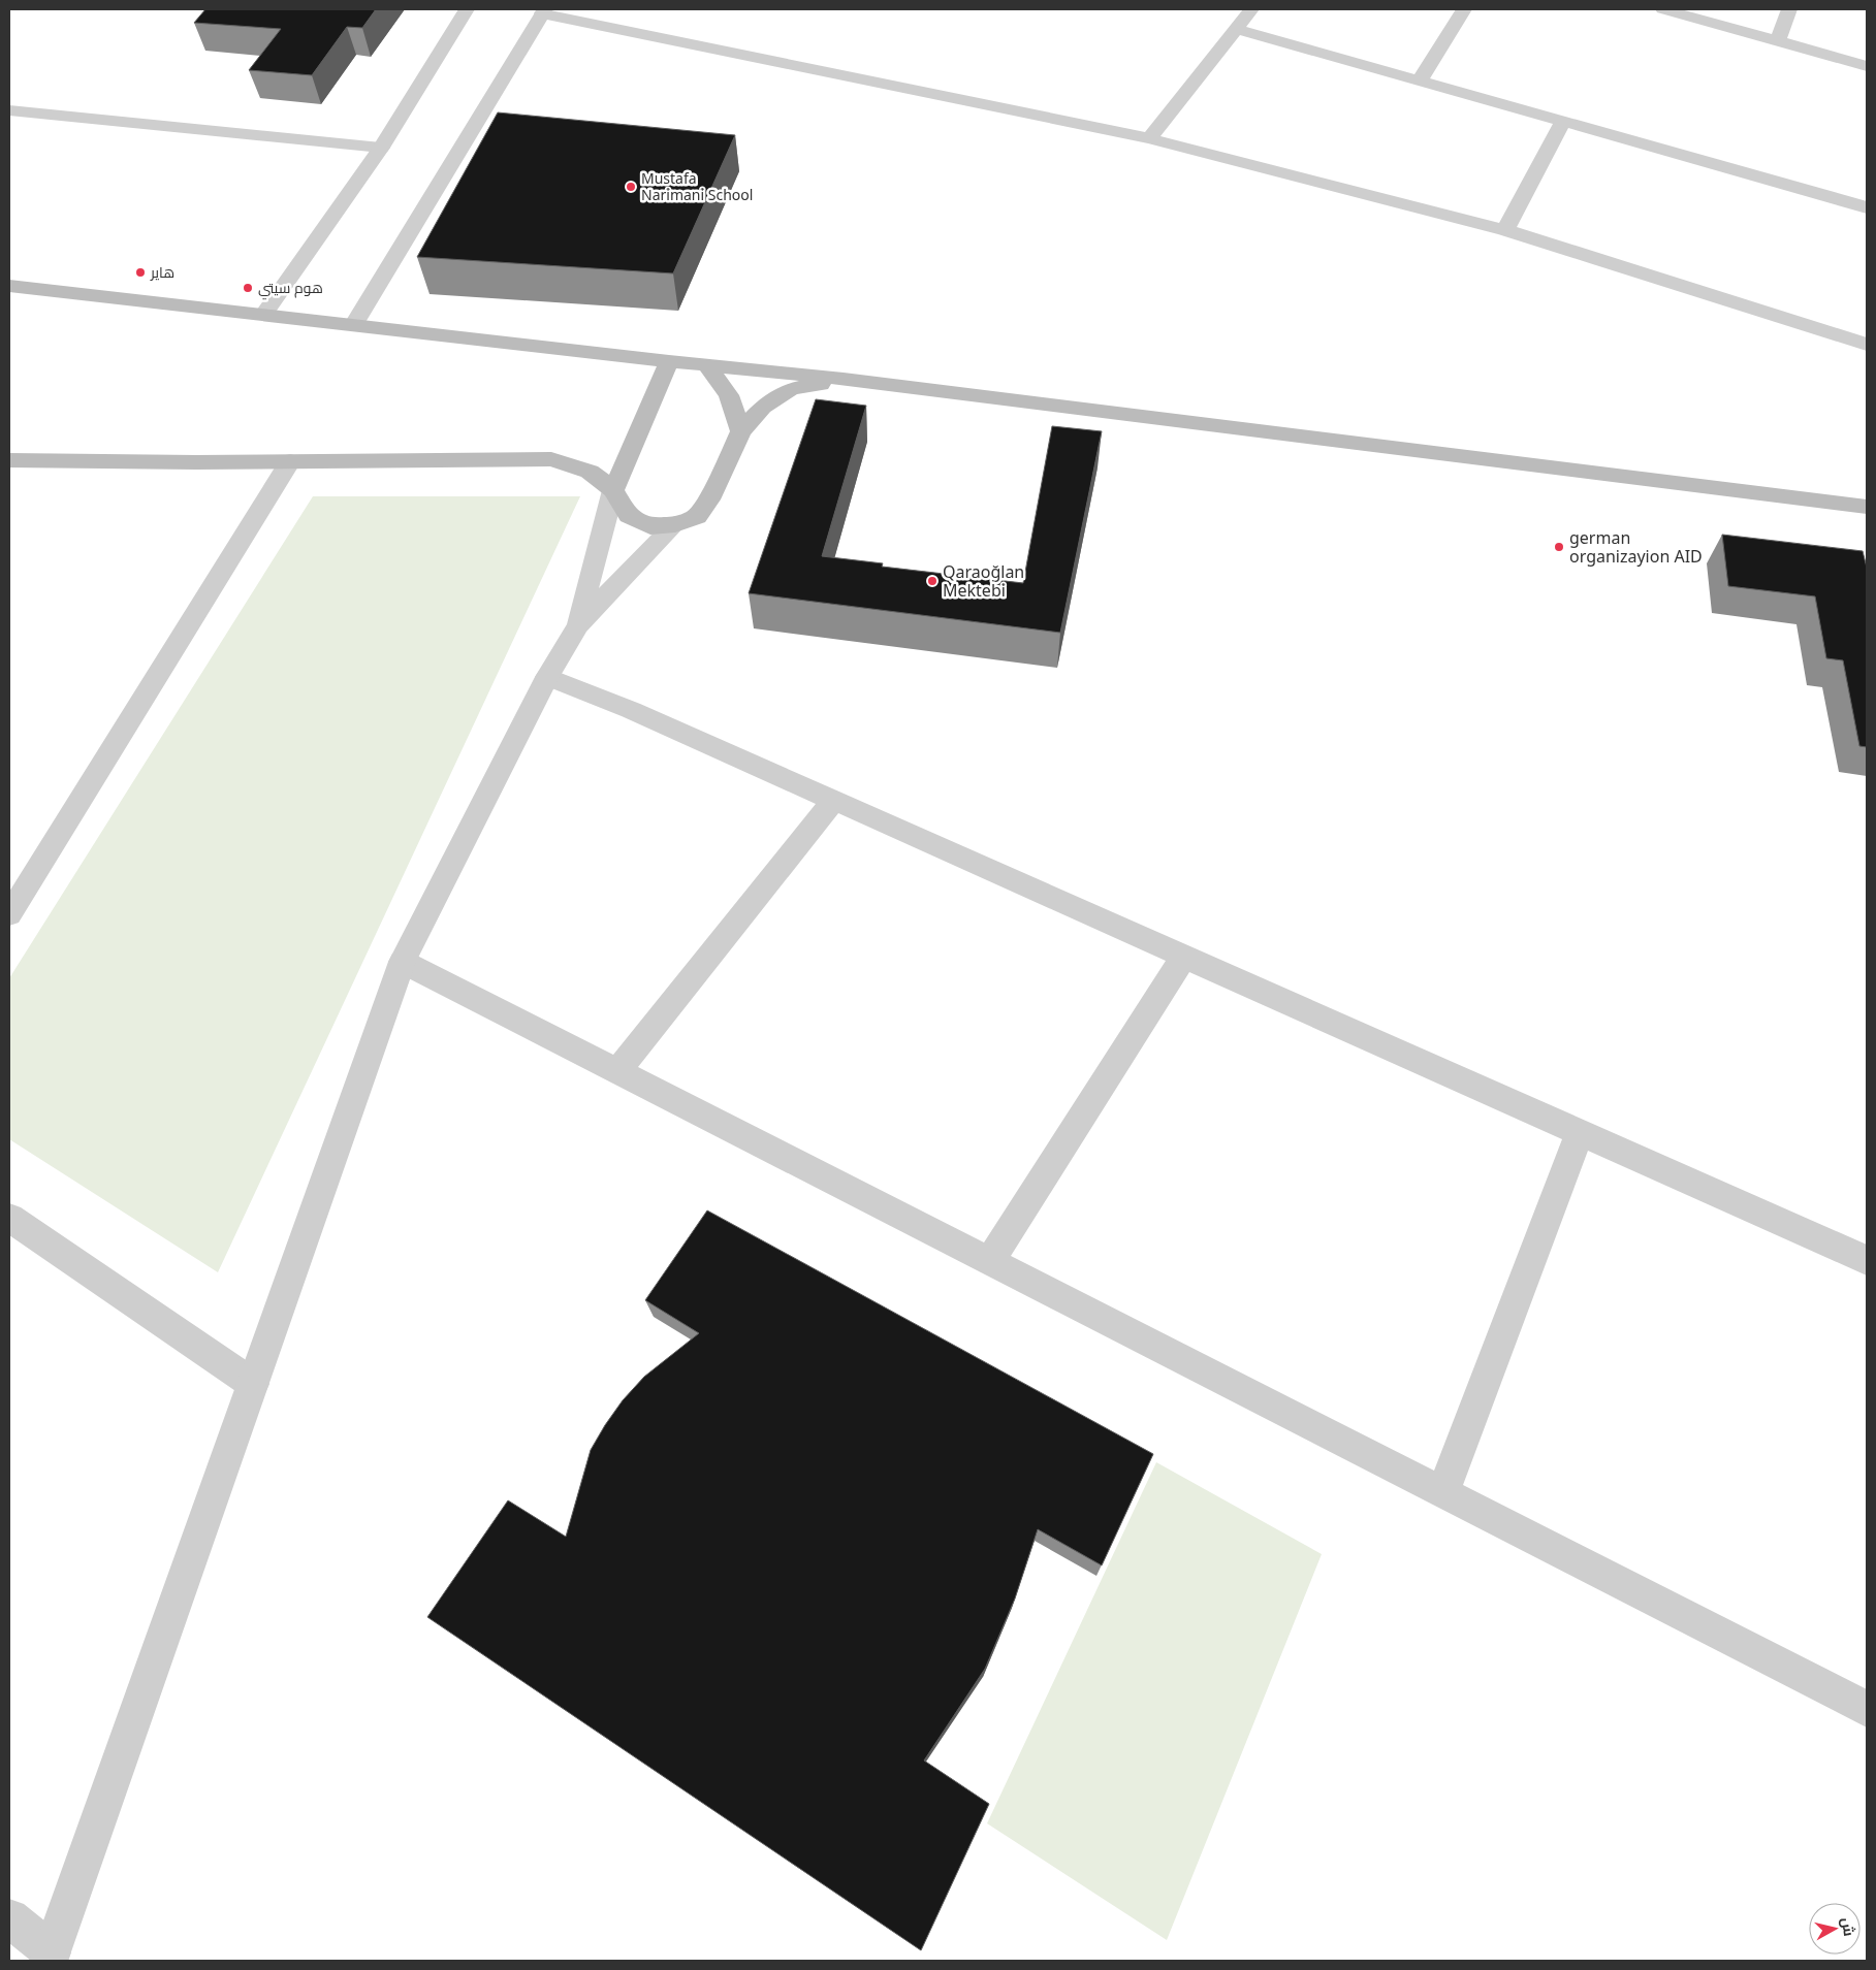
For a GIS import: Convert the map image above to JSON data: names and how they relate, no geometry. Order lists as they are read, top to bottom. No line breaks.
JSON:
{"places":["Mustafa Narimani School","هاير","هوم سيتي","german organizayion AID","Qaraoğlan Mektebi"],"north":"right"}
